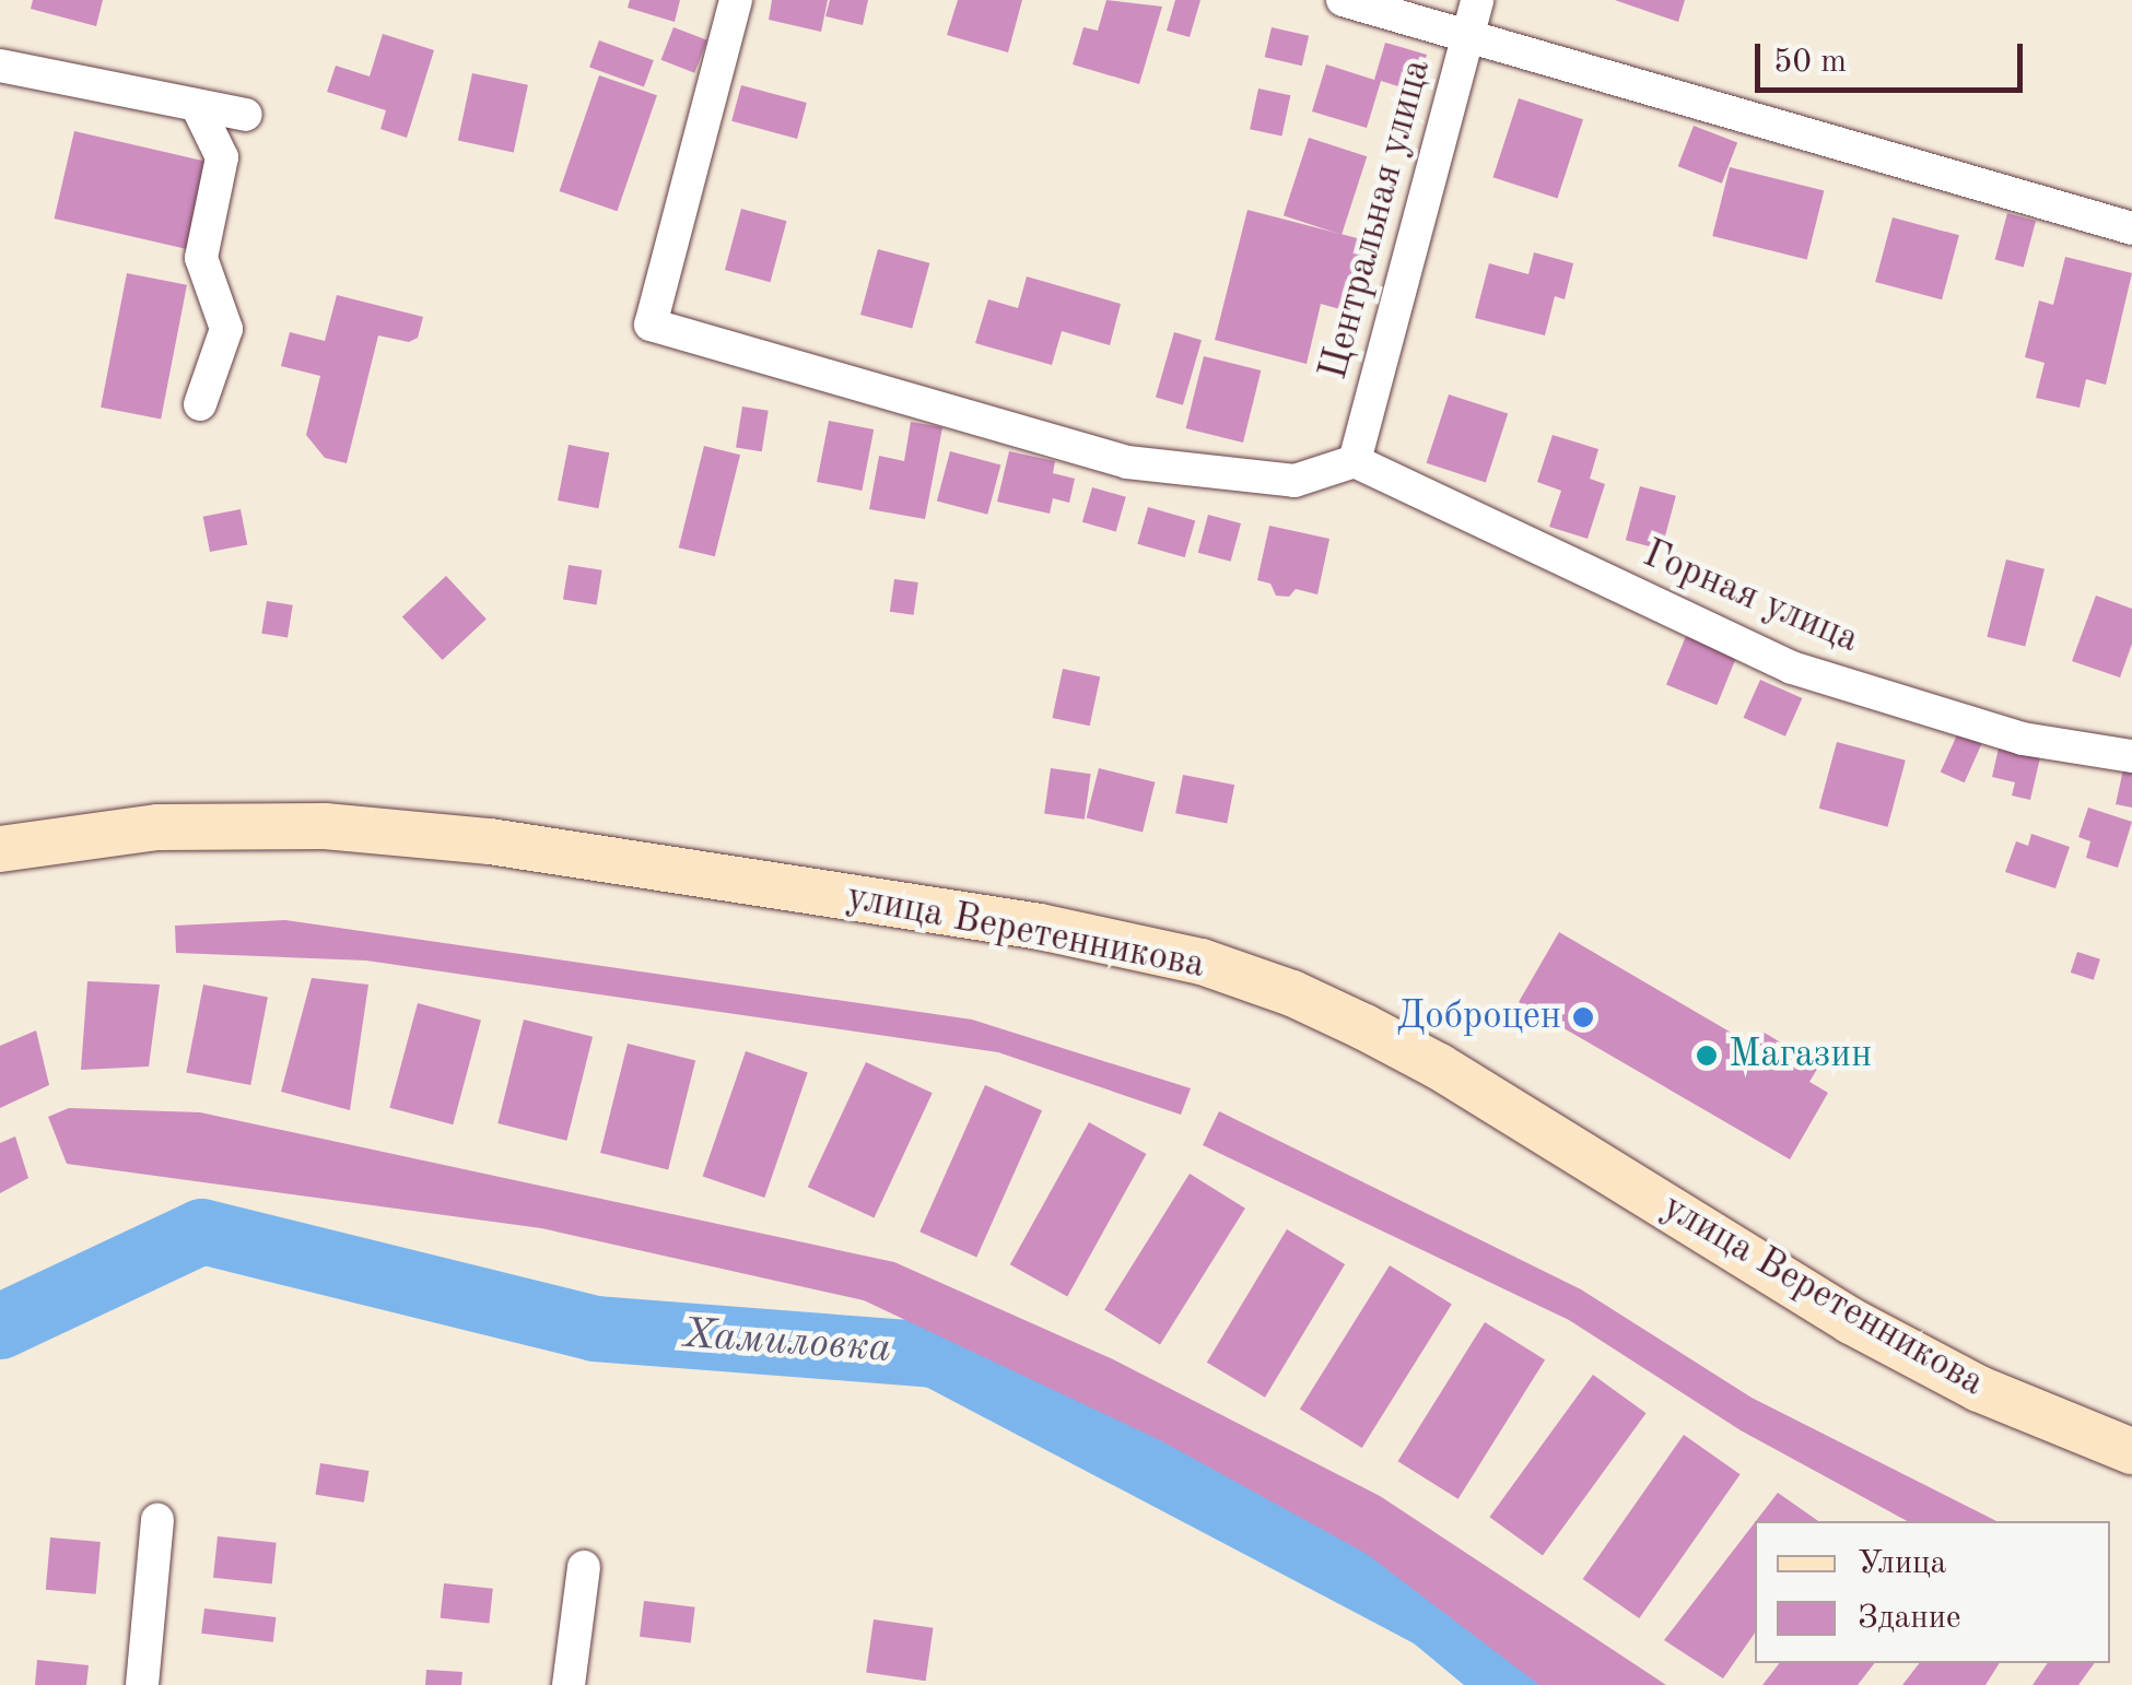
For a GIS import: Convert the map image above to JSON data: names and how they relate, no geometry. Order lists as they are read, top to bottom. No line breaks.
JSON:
{"streets":{"main road":["улица Веретенникова"],"street":["Центральная улица","Горная улица"]},"crossings":[["Центральная улица","Горная улица"]],"water":["Хамиловка"],"places":["Доброцен","Магазин"],"legend":["Улица","Здание"],"scale_bar":"50 m"}
